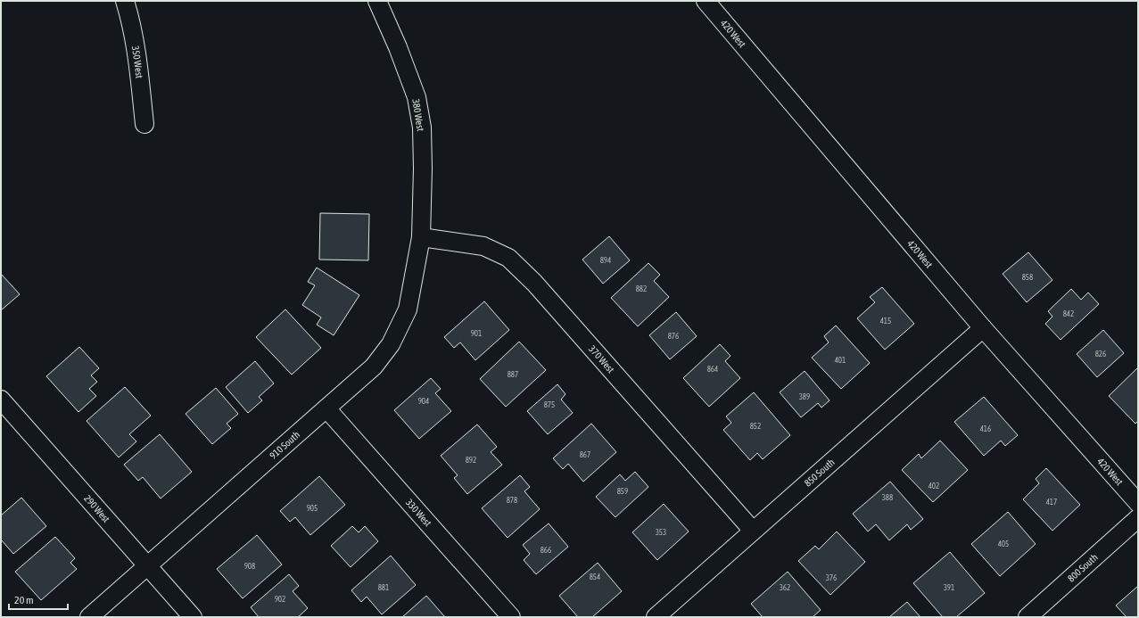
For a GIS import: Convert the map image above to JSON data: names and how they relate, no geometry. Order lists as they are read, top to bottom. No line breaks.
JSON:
{"streets":{"street":["420 West","350 West","380 West","370 West","910 South","850 South","290 West","330 West","800 South"]},"crossings":[["420 West","850 South"],["380 West","370 West"],["380 West","910 South"],["370 West","910 South"],["370 West","850 South"],["910 South","290 West"],["910 South","330 West"]],"house_numbers":["894","858","882","842","415","901","876","826","401","864","887","389","904","875","852","416","867","892","402","859","388","878","417","905","353","405","866","908","854","376","881","362","391","902"],"scale_bar":"20 m"}
